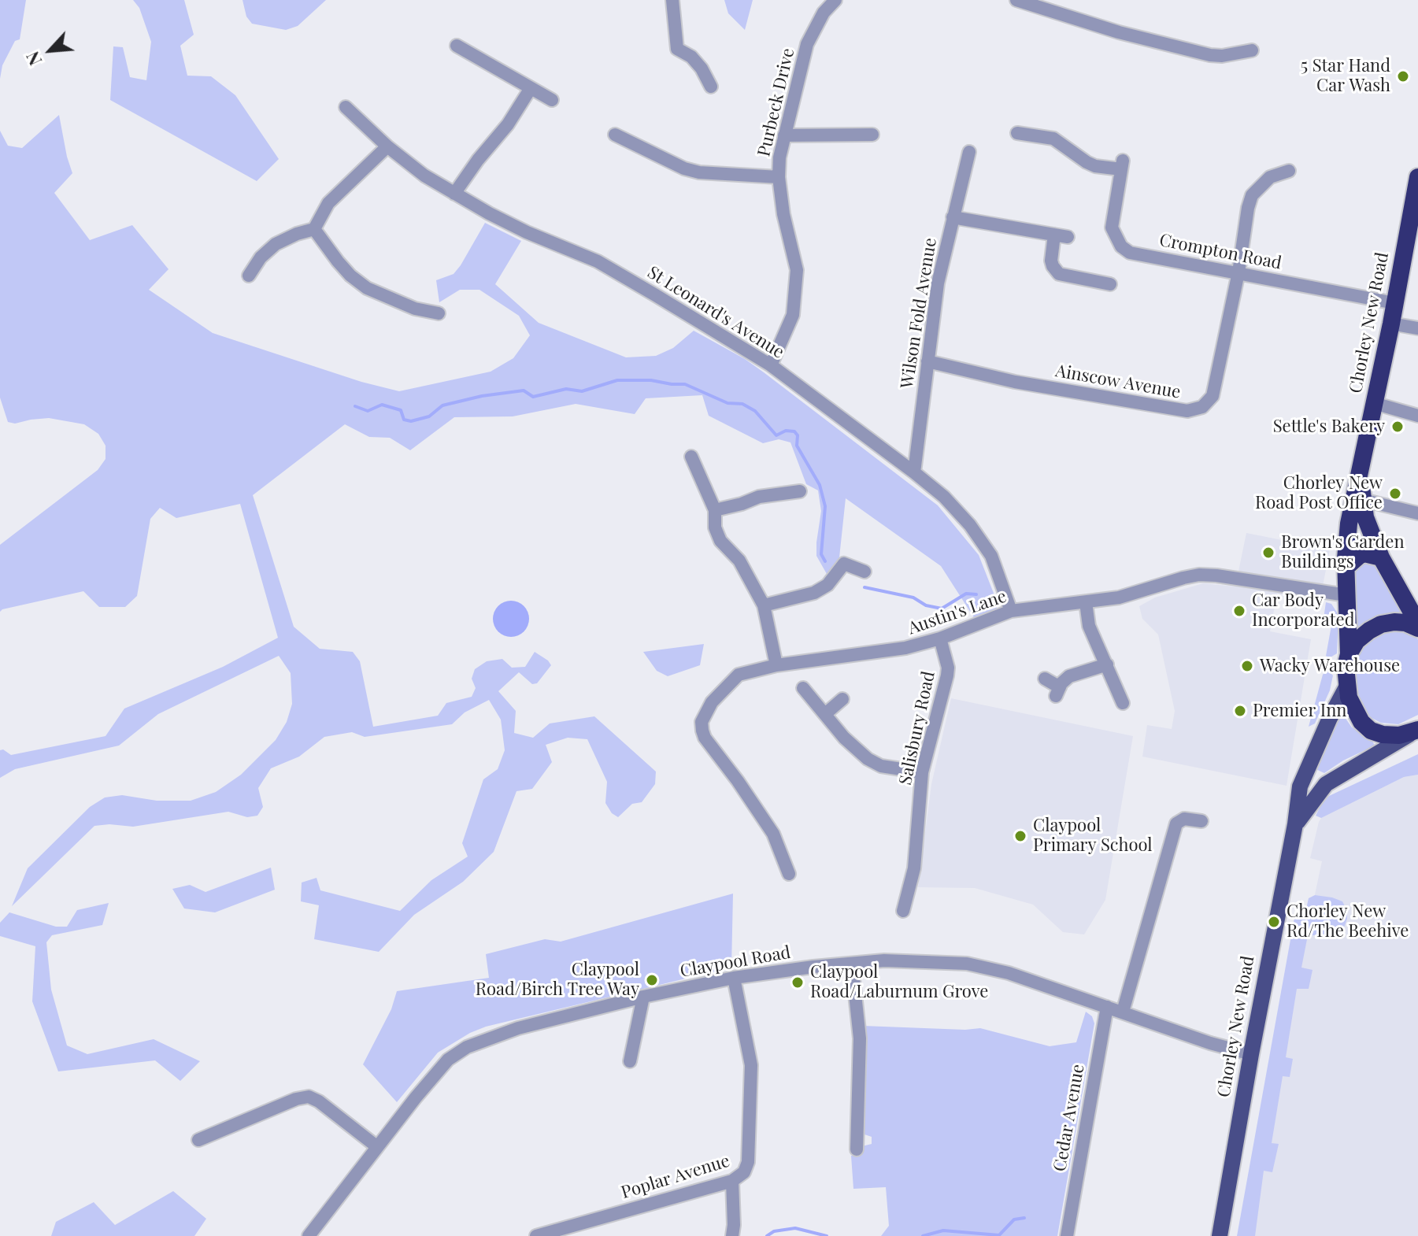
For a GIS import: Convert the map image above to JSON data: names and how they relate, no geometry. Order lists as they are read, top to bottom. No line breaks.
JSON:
{"streets":{"highway":["Chorley New Road"],"street":["Purbeck Drive","Crompton Road","St Leonard's Avenue","Wilson Fold Avenue","Ainscow Avenue","Austin's Lane","Salisbury Road","Claypool Road","Cedar Avenue","Poplar Avenue"]},"crossings":[["Purbeck Drive","St Leonard's Avenue"],["Crompton Road","Chorley New Road"],["Crompton Road","Ainscow Avenue"],["St Leonard's Avenue","Wilson Fold Avenue"],["St Leonard's Avenue","Austin's Lane"],["Wilson Fold Avenue","Ainscow Avenue"],["Chorley New Road","Austin's Lane"],["Chorley New Road","Claypool Road"],["Austin's Lane","Salisbury Road"],["Claypool Road","Cedar Avenue"],["Claypool Road","Poplar Avenue"]],"places":["5 Star Hand Car Wash","Settle's Bakery","Chorley New Road Post Office","Brown's Garden Buildings","Car Body Incorporated","Wacky Warehouse","Premier Inn","Claypool Primary School","Chorley New Rd/The Beehive","Claypool Road/Birch Tree Way","Claypool Road/Laburnum Grove"],"north":"bottom left"}
